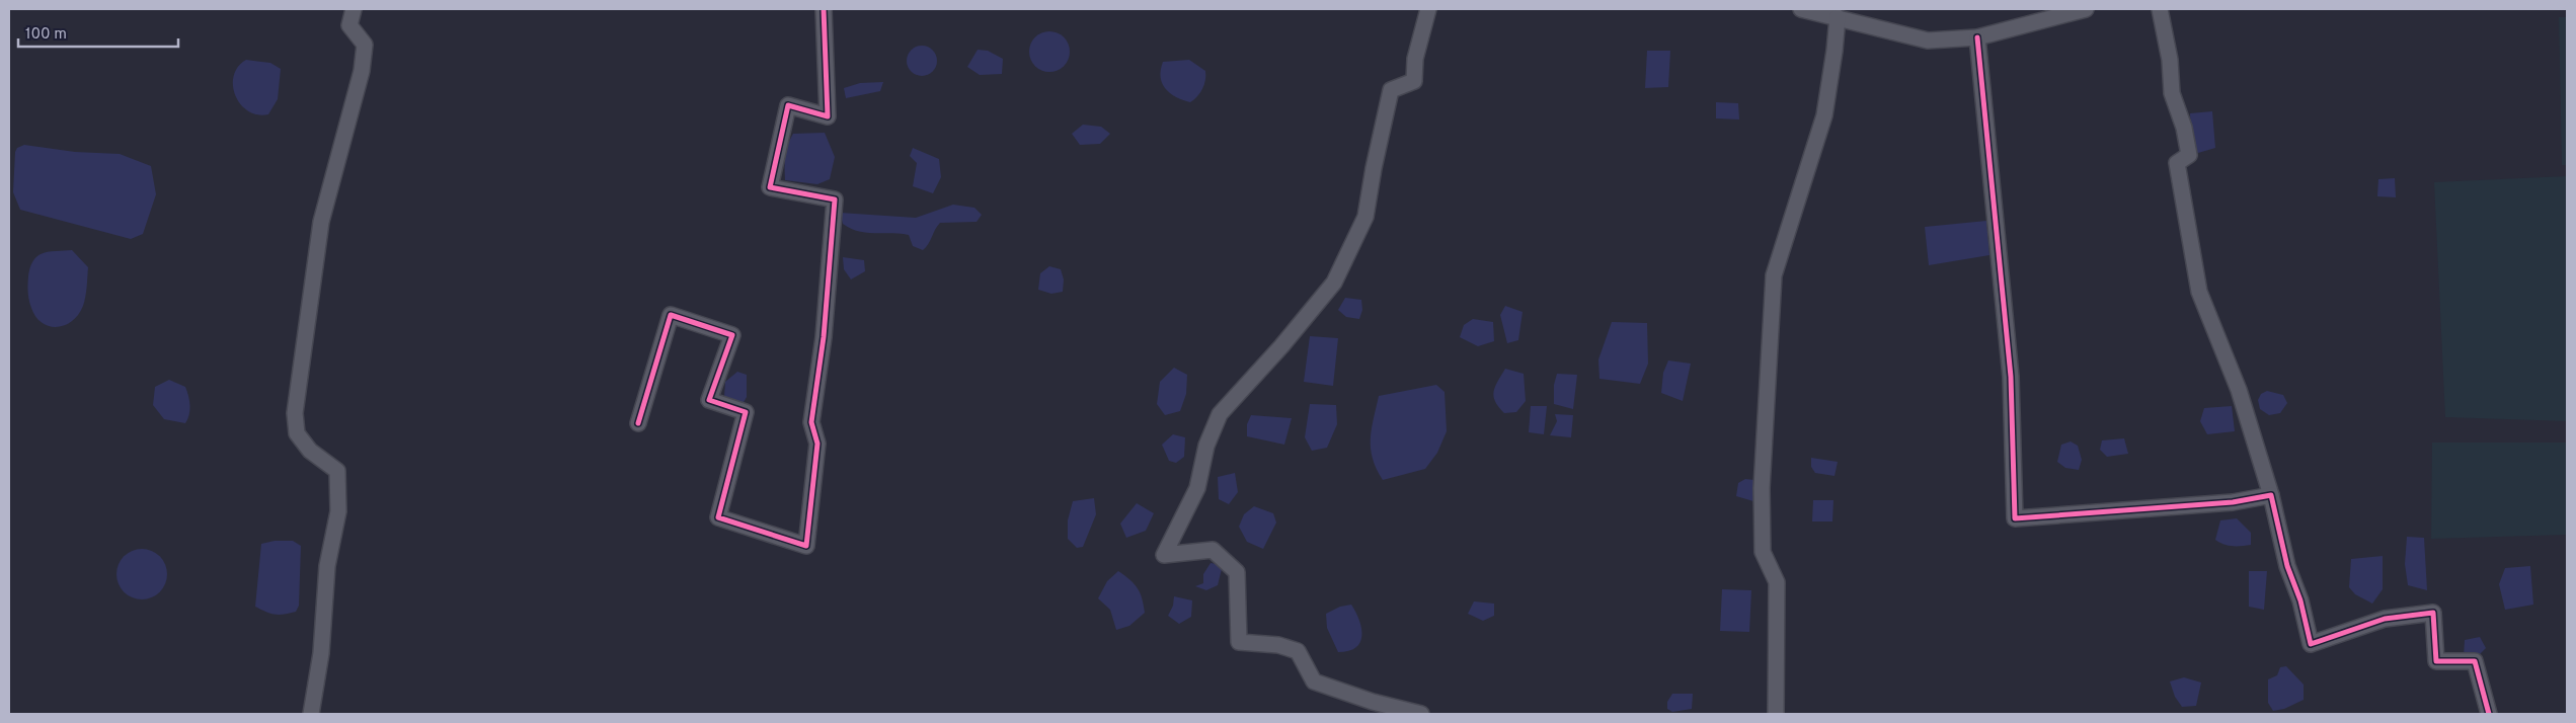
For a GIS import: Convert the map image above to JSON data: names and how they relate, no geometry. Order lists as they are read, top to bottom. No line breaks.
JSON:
{"scale_bar":"100 m"}
